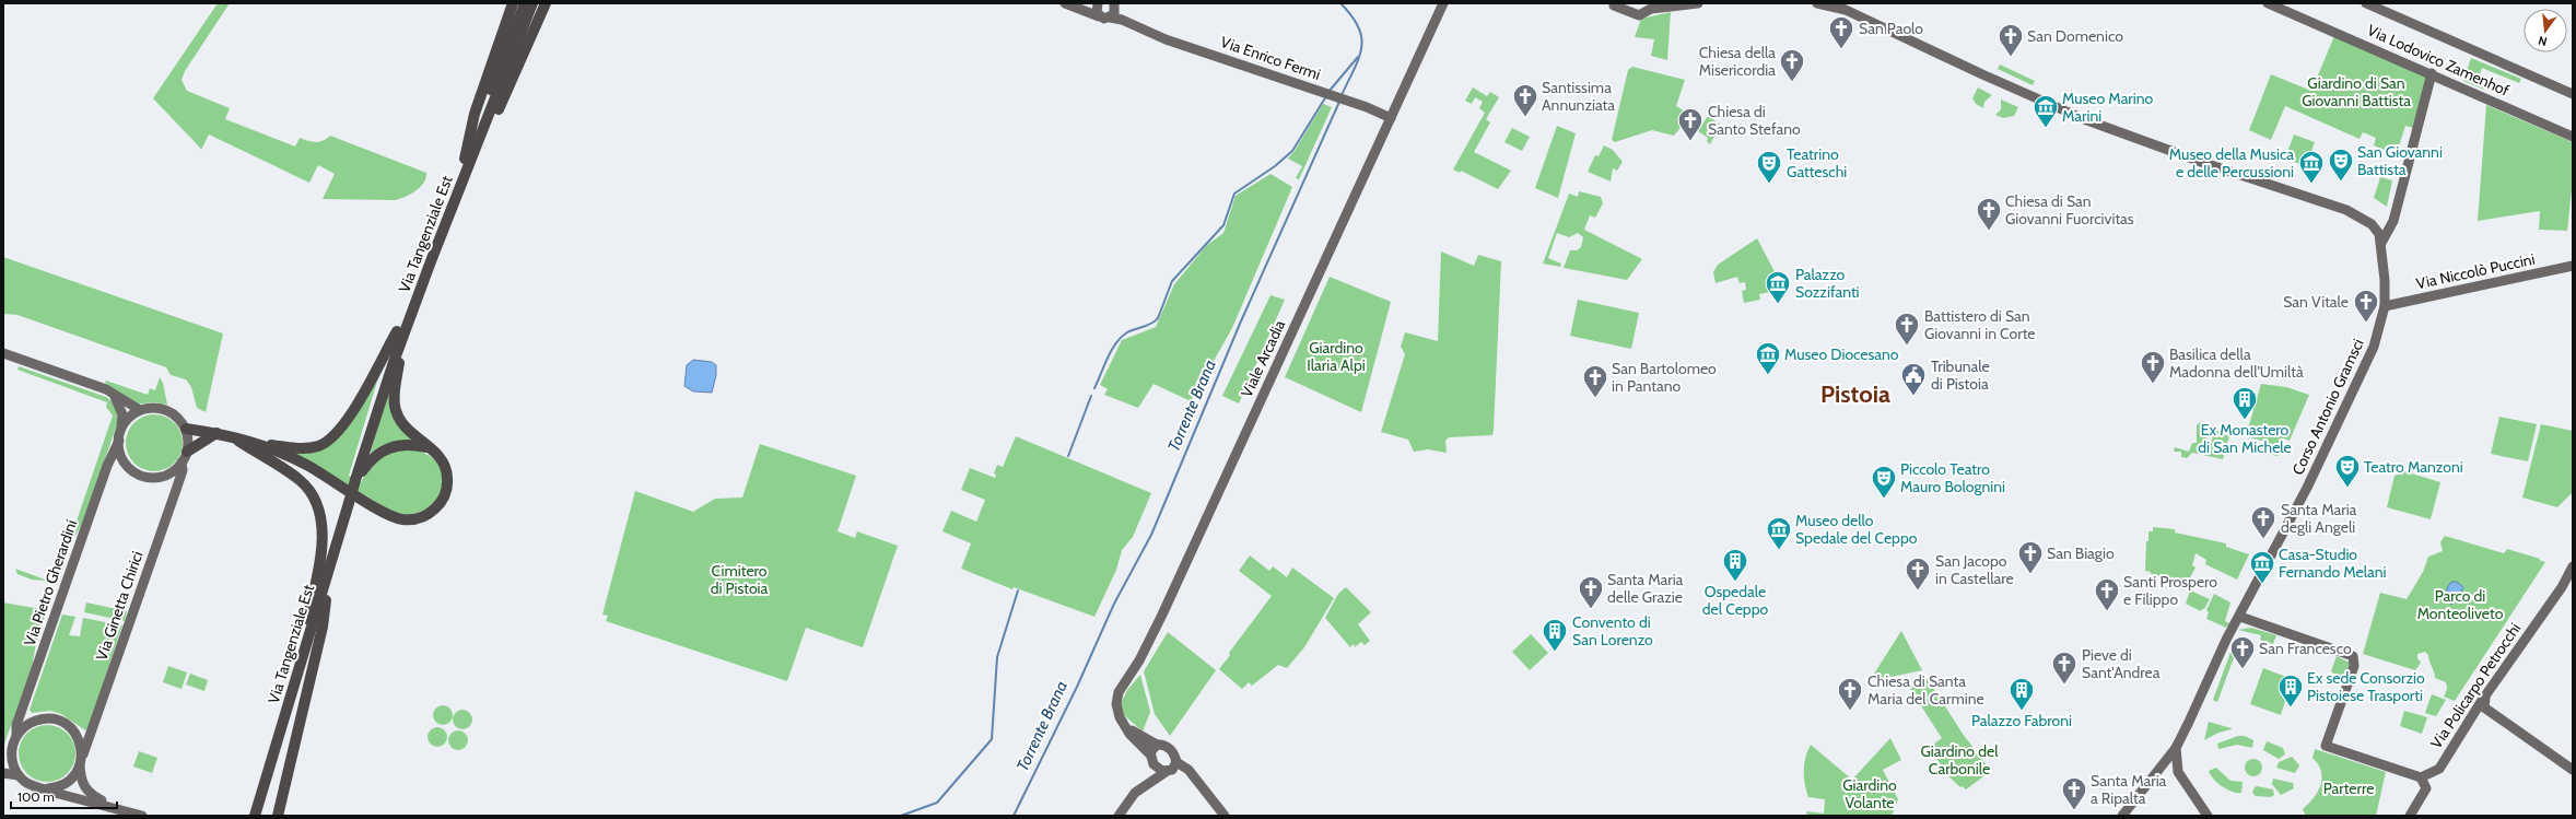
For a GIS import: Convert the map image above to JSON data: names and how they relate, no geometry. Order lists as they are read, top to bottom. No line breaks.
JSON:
{"streets":{"main road":["Via Tangenziale Est"],"street":["Via Enrico Fermi","Via Lodovico Zamenhof","Via Niccolò Puccini","Viale Arcadia","Corso Antonio Gramsci","Via Pietro Gherardini","Via Ginetta Chirici","Via Policarpo Petrocchi"]},"crossings":[["Via Enrico Fermi","Viale Arcadia"],["Via Niccolò Puccini","Corso Antonio Gramsci"],["Via Pietro Gherardini","Via Ginetta Chirici"]],"districts":["Pistoia"],"water":["Torrente Brana"],"parks":["Giardino di San Giovanni Battista","Giardino Ilaria Alpi","Cimitero di Pistoia","Parco di Monteoliveto","Giardino del Carbonile","Giardino Volante","Parterre"],"places":{"church":["San Paolo","San Domenico","Chiesa della Misericordia","Santissima Annunziata","Chiesa di Santo Stefano","Chiesa di San Giovanni Fuorcivitas","San Vitale","Battistero di San Giovanni in Corte","Basilica della Madonna dell'Umiltà","San Bartolomeo in Pantano","Santa Maria degli Angeli","San Biagio","San Jacopo in Castellare","Santa Maria delle Grazie","Santi Prospero e Filippo","San Francesco","Pieve di Sant'Andrea","Chiesa di Santa Maria del Carmine","Santa Maria a Ripalta"],"museum":["Museo Marino Marini","Museo della Musica e delle Percussioni","Palazzo Sozzifanti","Museo Diocesano","Museo dello Spedale del Ceppo","Casa-Studio Fernando Melani"],"theatre":["San Giovanni Battista","Teatrino Gatteschi","Teatro Manzoni","Piccolo Teatro Mauro Bolognini"],"public building":["Tribunale di Pistoia"],"building":["Ex Monastero di San Michele","Ospedale del Ceppo","Convento di San Lorenzo","Ex sede Consorzio Pistoiese Trasporti","Palazzo Fabroni"]},"scale_bar":"100 m","north":"bottom"}
